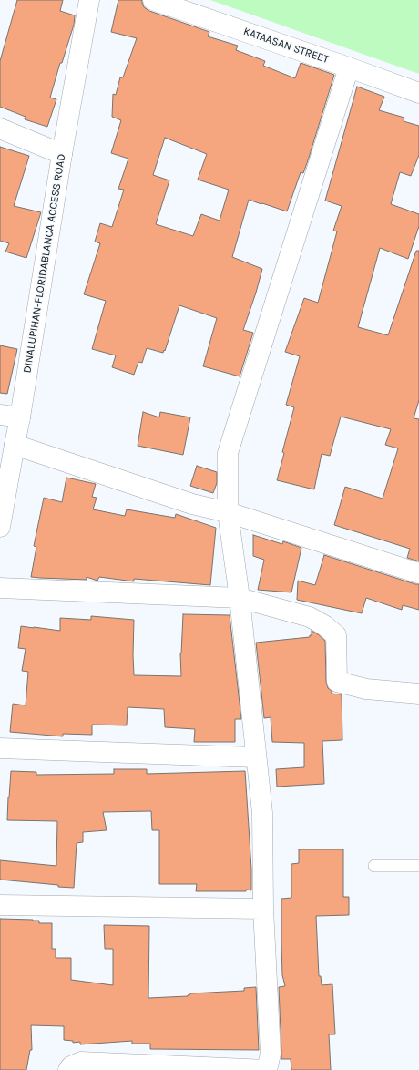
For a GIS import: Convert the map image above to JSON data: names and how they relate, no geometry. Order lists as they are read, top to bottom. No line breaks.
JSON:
{"streets":{"street":["KATAASAN STREET","DINALUPIHAN-FLORIDABLANCA ACCESS ROAD"]}}
